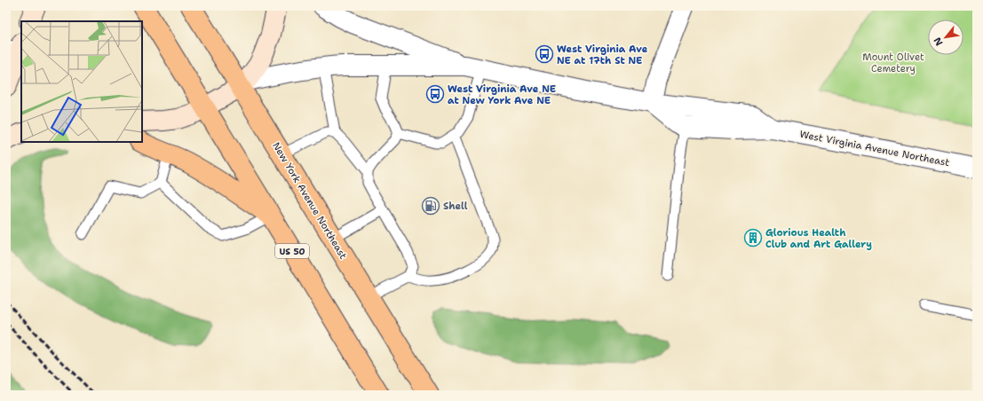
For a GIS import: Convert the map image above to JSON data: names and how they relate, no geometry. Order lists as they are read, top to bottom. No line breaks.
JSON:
{"streets":{"highway":["New York Avenue Northeast","US 50"],"street":["West Virginia Avenue Northeast"]},"crossings":[["West Virginia Avenue Northeast","New York Avenue Northeast"]],"parks":["Mount Olivet Cemetery"],"places":{"bus stop":["West Virginia Ave NE at 17th St NE","West Virginia Ave NE at New York Ave NE"],"fuel station":["Shell"],"building":["Glorious Health Club and Art Gallery"]},"north":"bottom left"}
